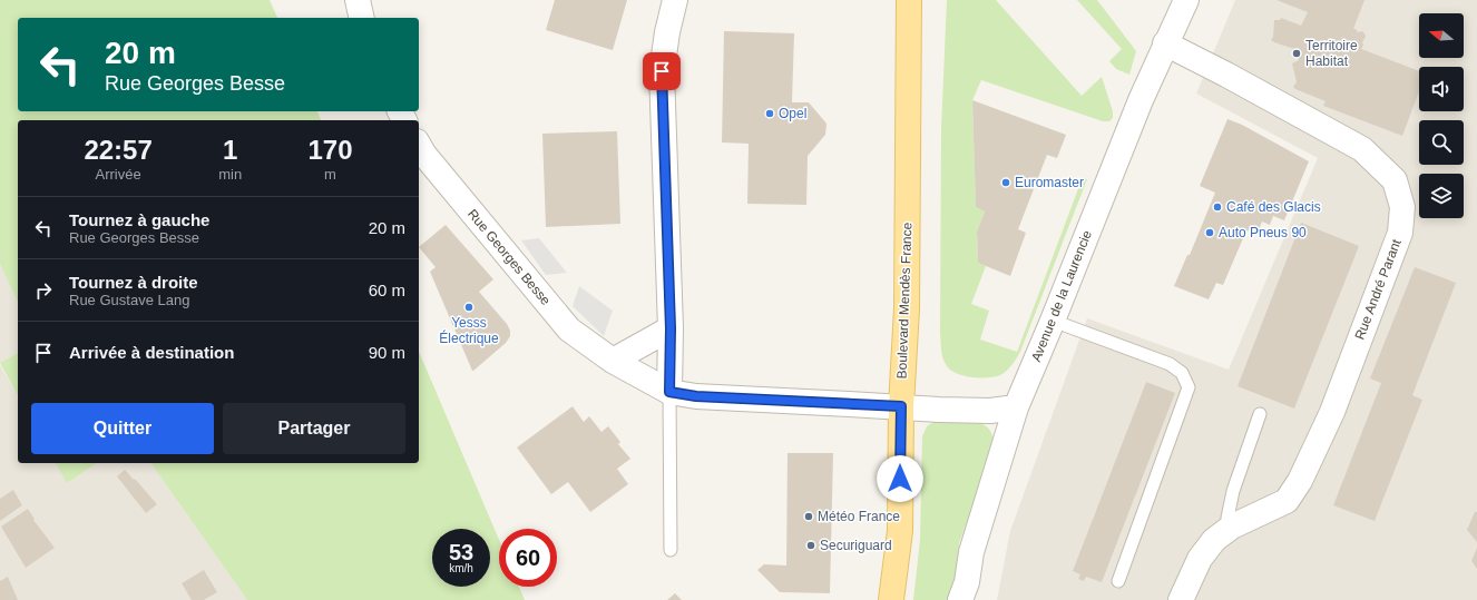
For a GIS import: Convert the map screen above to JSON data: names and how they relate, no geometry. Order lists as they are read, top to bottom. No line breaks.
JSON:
{"streets":{"main road":["Boulevard Mendès France"],"street":["Rue Georges Besse","Rue André Parant","Avenue de la Laurencie"]},"crossings":[["Rue Georges Besse","Avenue de la Laurencie"],["Rue Georges Besse","Boulevard Mendès France"],["Rue André Parant","Avenue de la Laurencie"]],"places":["Territoire Habitat","Opel","Euromaster","Café des Glacis","Auto Pneus 90","Yesss Électrique","Météo France","Securiguard"],"north":"left","page":{"turn":["20 m","Rue Georges Besse"],"eta":["22:57","Arrivée","1","min","170","m"],"list":[{"name":"Tournez à gauche","note":"Rue Georges Besse","value":"20 m"},{"name":"Tournez à droite","note":"Rue Gustave Lang","value":"60 m"},{"name":"Arrivée à destination","value":"90 m"}],"buttons":["Quitter","Partager"],"speed":"53 km/h","limit":"60"}}
